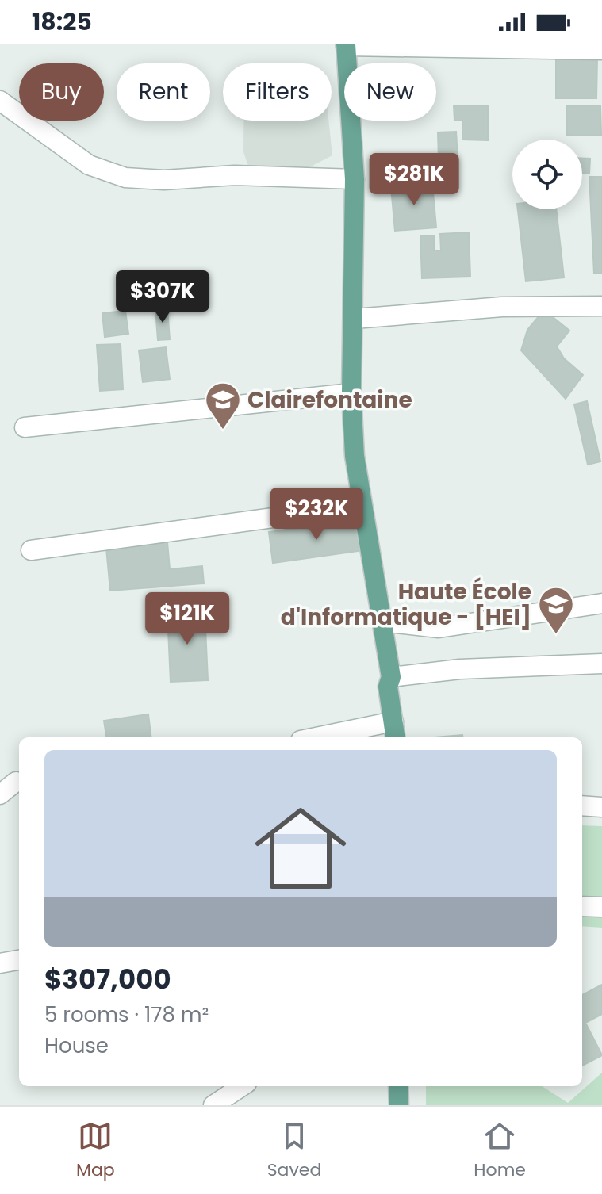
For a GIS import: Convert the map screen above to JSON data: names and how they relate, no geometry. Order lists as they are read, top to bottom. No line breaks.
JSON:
{"places":{"school or university":["Clairefontaine","Haute École d'Informatique - [HEI]"]},"page":{"status":"18:25","chip":["Buy","Rent","Filters","New"],"price":["$281K","$307K","$232K","$121K"],"list":[{"name":"$307,000","note":"5 rooms · 178 m² · House"}],"tabs":["Map","Saved","Home"]}}
